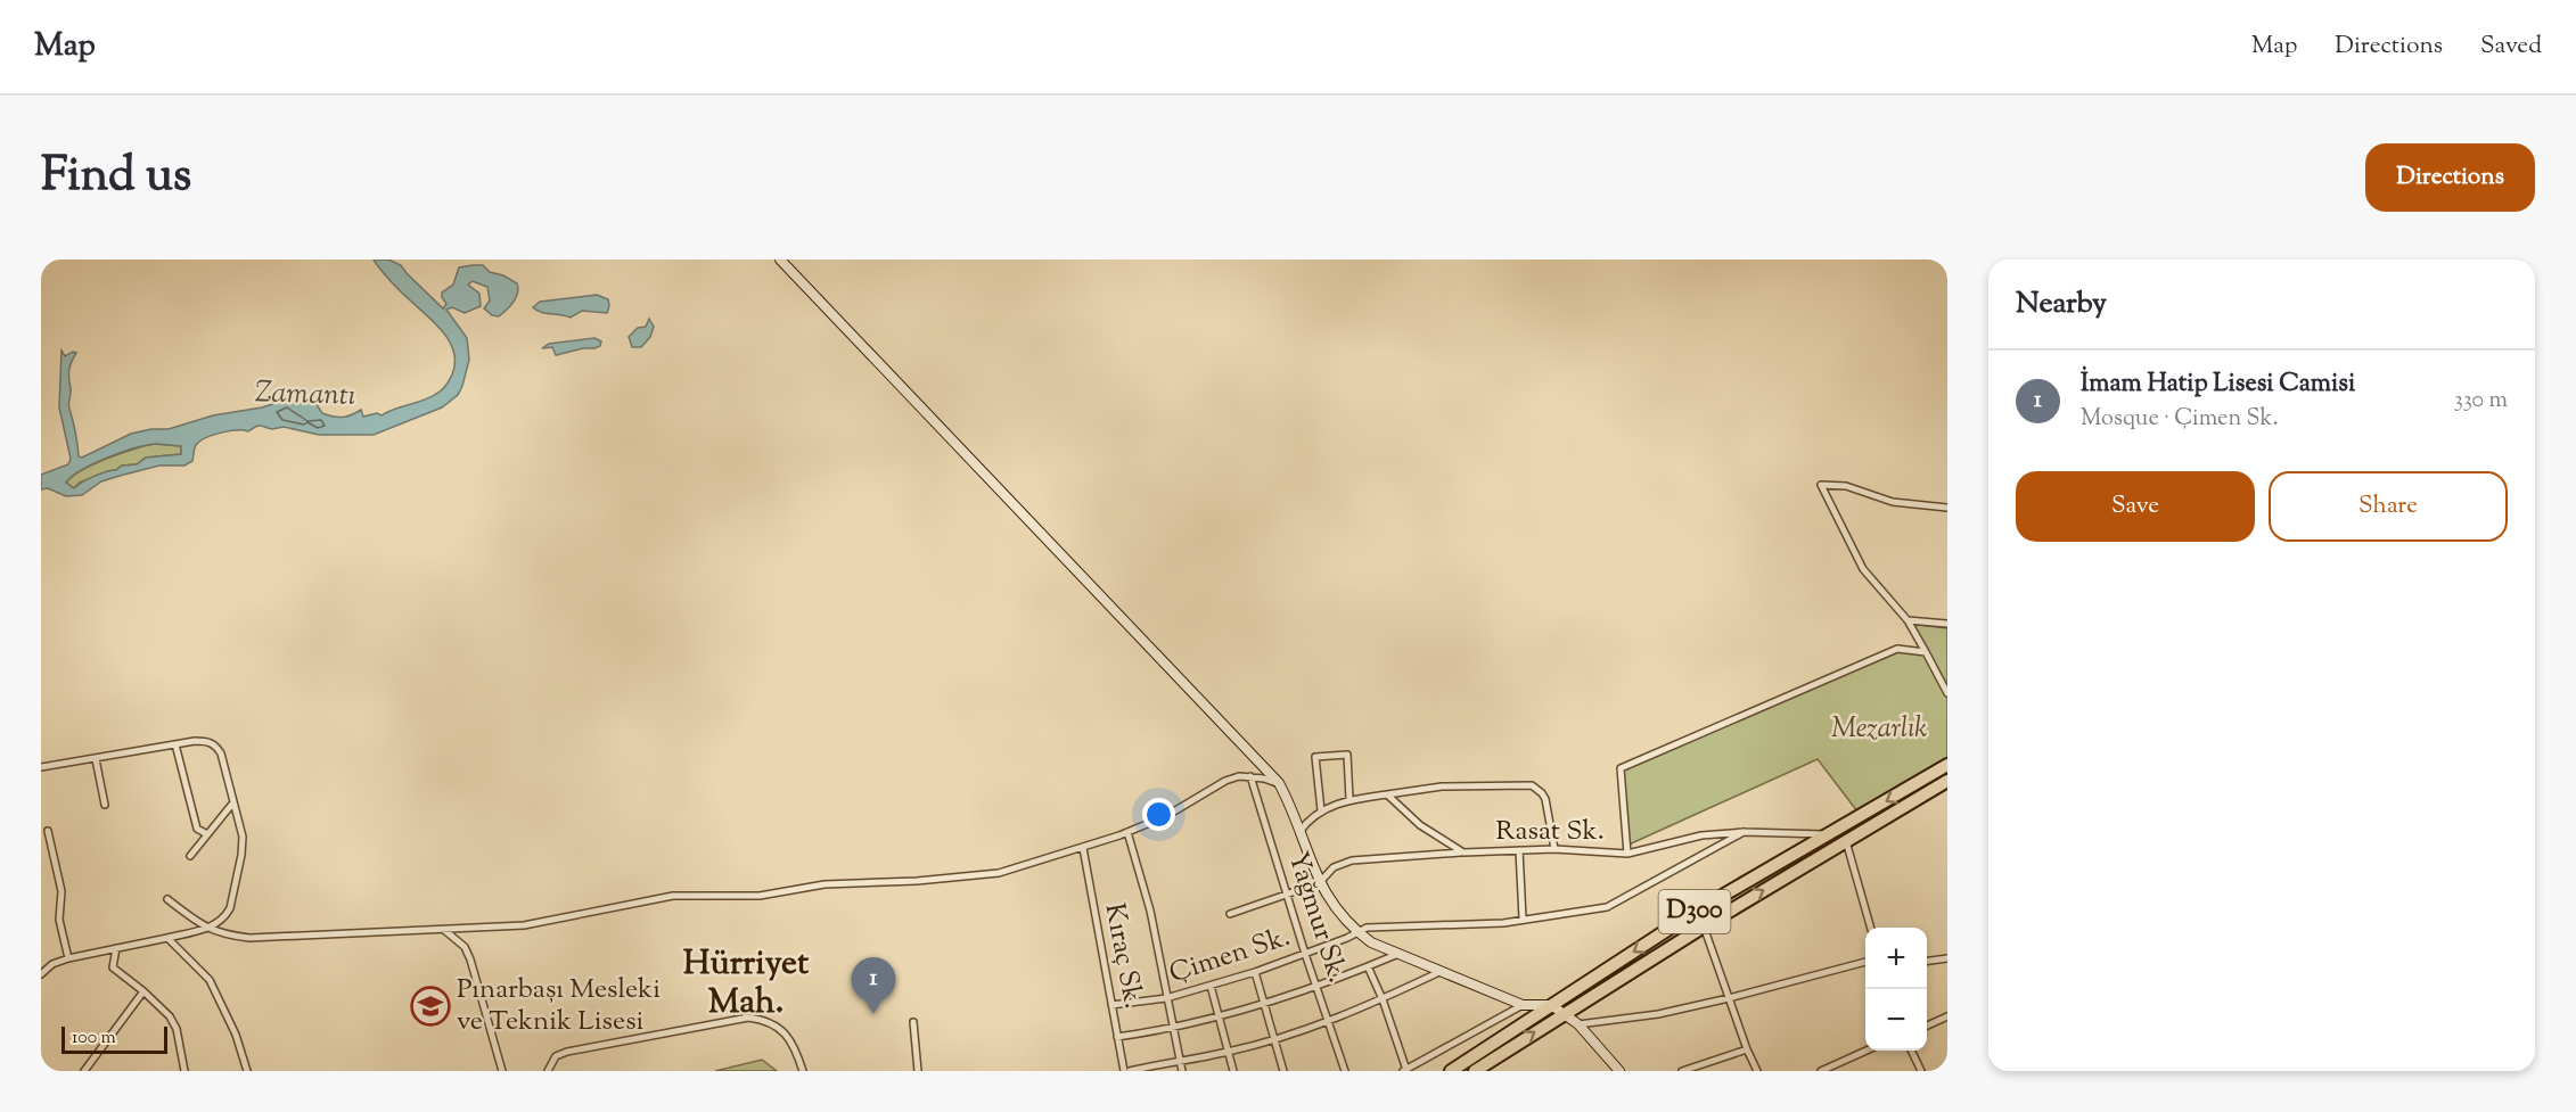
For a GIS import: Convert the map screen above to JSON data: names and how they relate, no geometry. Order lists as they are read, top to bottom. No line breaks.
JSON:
{"streets":{"highway":["D300"],"street":["Rasat Sk.","Yağmur Sk.","Kıraç Sk.","Çimen Sk."]},"crossings":[["Rasat Sk.","D300"],["Rasat Sk.","Çimen Sk."],["Yağmur Sk.","Çimen Sk."],["Kıraç Sk.","Çimen Sk."]],"districts":["Hürriyet Mah."],"water":["Zamantı"],"parks":["Mezarlık"],"places":{"school or university":["Pınarbaşı Mesleki ve Teknik Lisesi"]},"scale_bar":"100 m","page":{"header":"Map","nav":["Map","Directions","Saved"],"title":"Find us","buttons":["Directions",["Save","Share"]],"heading":"Nearby","list":[{"mark":"1","name":"İmam Hatip Lisesi Camisi","note":"Mosque · Çimen Sk.","value":"330 m"}],"map_buttons":["+","−"],"pins":"1","scale":"100 m"}}
